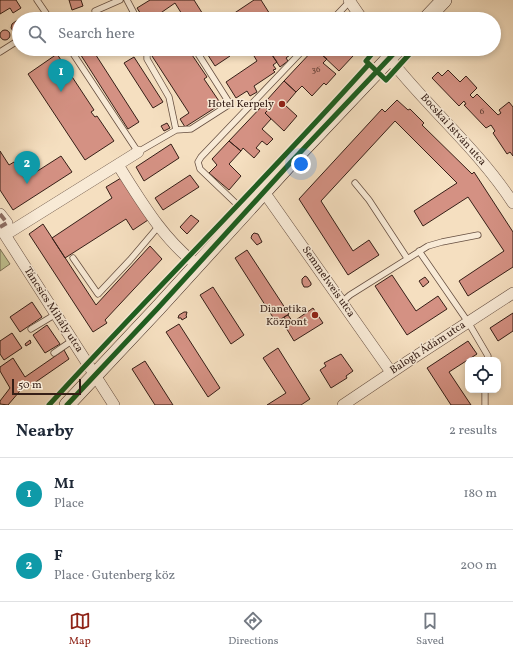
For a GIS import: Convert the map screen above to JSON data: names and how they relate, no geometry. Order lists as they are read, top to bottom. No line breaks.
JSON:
{"streets":{"street":["Bocskai István utca","Semmelweis utca","Táncsics Mihály utca","Balogh Ádám utca"]},"crossings":[["Semmelweis utca","Balogh Ádám utca"]],"places":["Hotel Kerpely","Dianetika Központ"],"house_numbers":["36","6"],"scale_bar":"50 m","page":{"search":"Search here","pins":["1","2"],"scale":"50 m","heading":["Nearby","2 results"],"list":[{"mark":"1","name":"M1","note":"Place","value":"180 m"},{"mark":"2","name":"F","note":"Place · Gutenberg köz","value":"200 m"}],"nav":["Map","Directions","Saved"]}}
